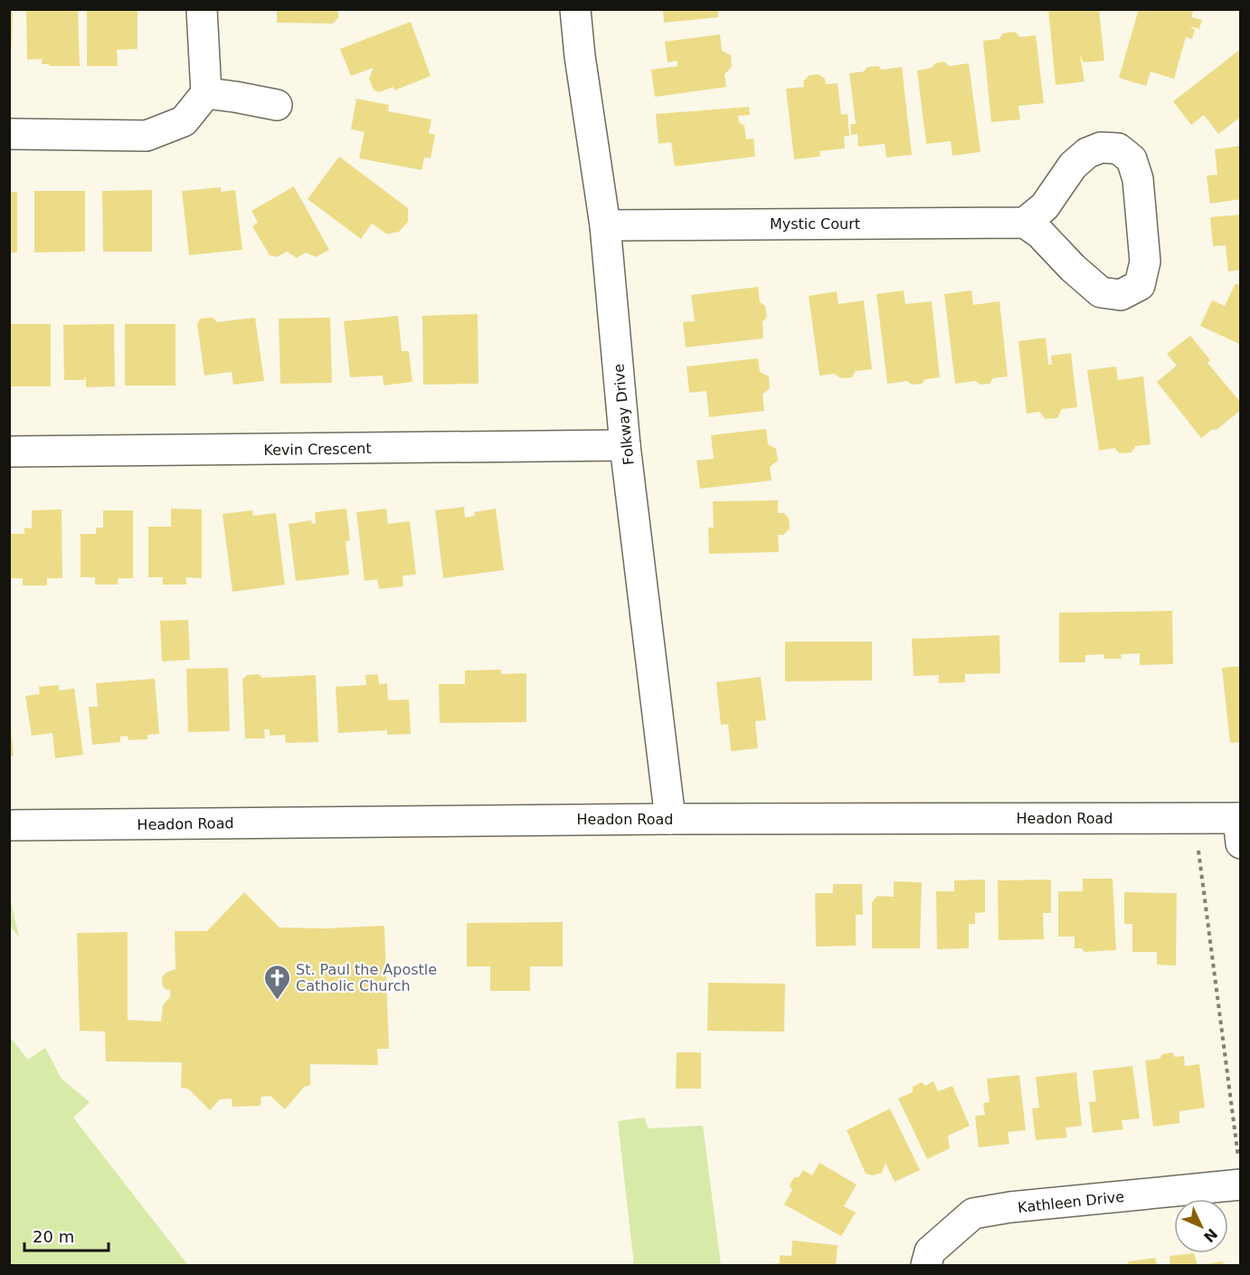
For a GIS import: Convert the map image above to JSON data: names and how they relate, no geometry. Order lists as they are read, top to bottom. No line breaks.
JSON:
{"streets":{"street":["Mystic Court","Folkway Drive","Kevin Crescent","Headon Road","Kathleen Drive"]},"crossings":[["Mystic Court","Folkway Drive"],["Folkway Drive","Kevin Crescent"],["Folkway Drive","Headon Road"]],"places":{"church":["St. Paul the Apostle Catholic Church"]},"scale_bar":"20 m","north":"bottom right"}
